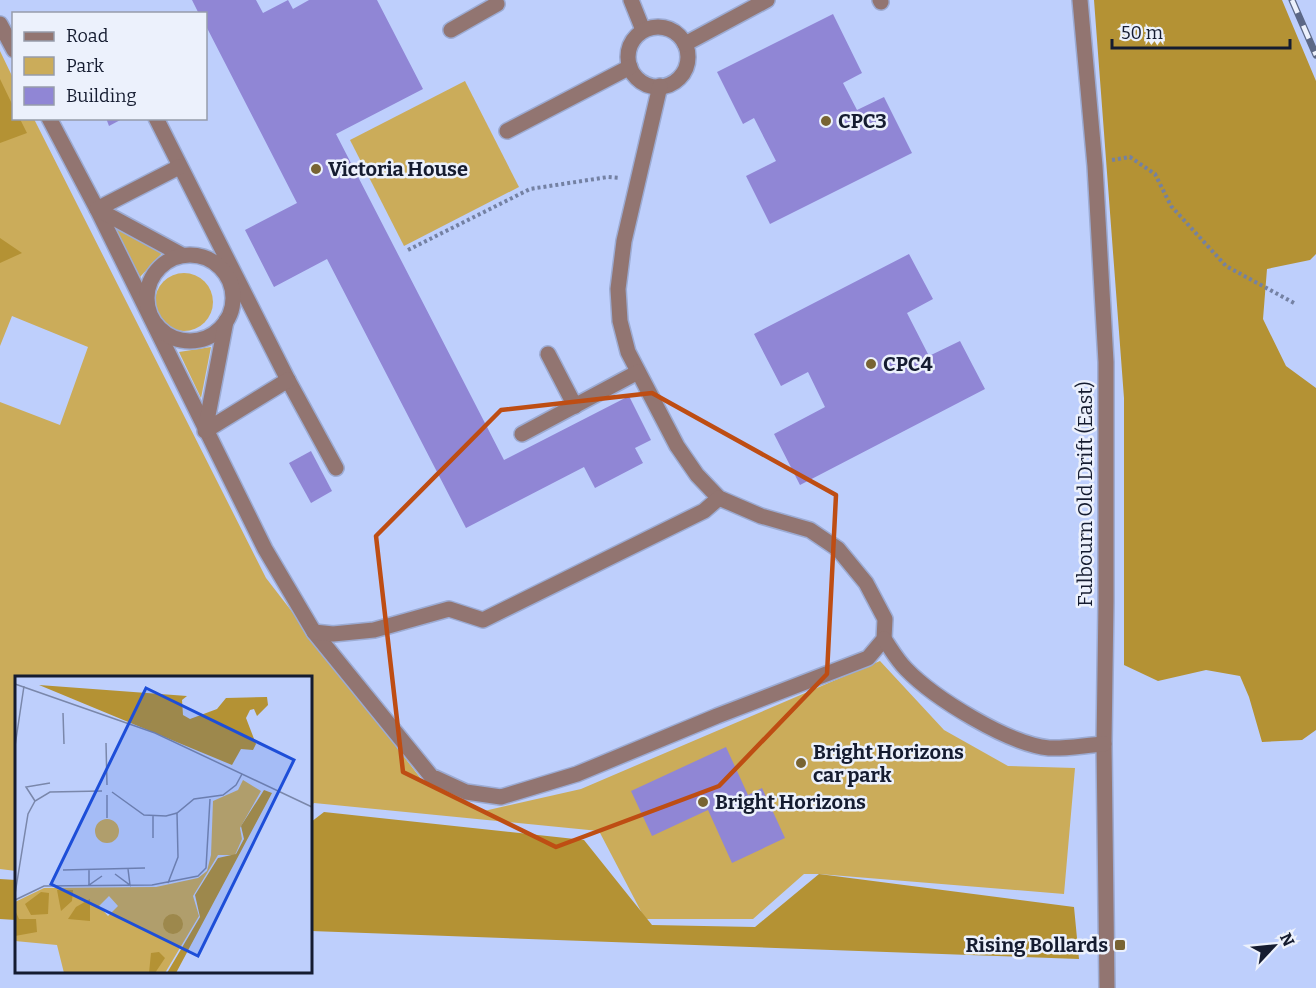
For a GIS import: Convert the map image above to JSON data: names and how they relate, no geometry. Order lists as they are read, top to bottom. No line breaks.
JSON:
{"streets":{"street":["Fulbourn Old Drift (East)"]},"places":{"other":["CPC3","Victoria House","CPC4","Bright Horizons car park","Bright Horizons"],"transit":["Rising Bollards"]},"legend":["Road","Park","Building"],"scale_bar":"50 m","north":"top right"}
